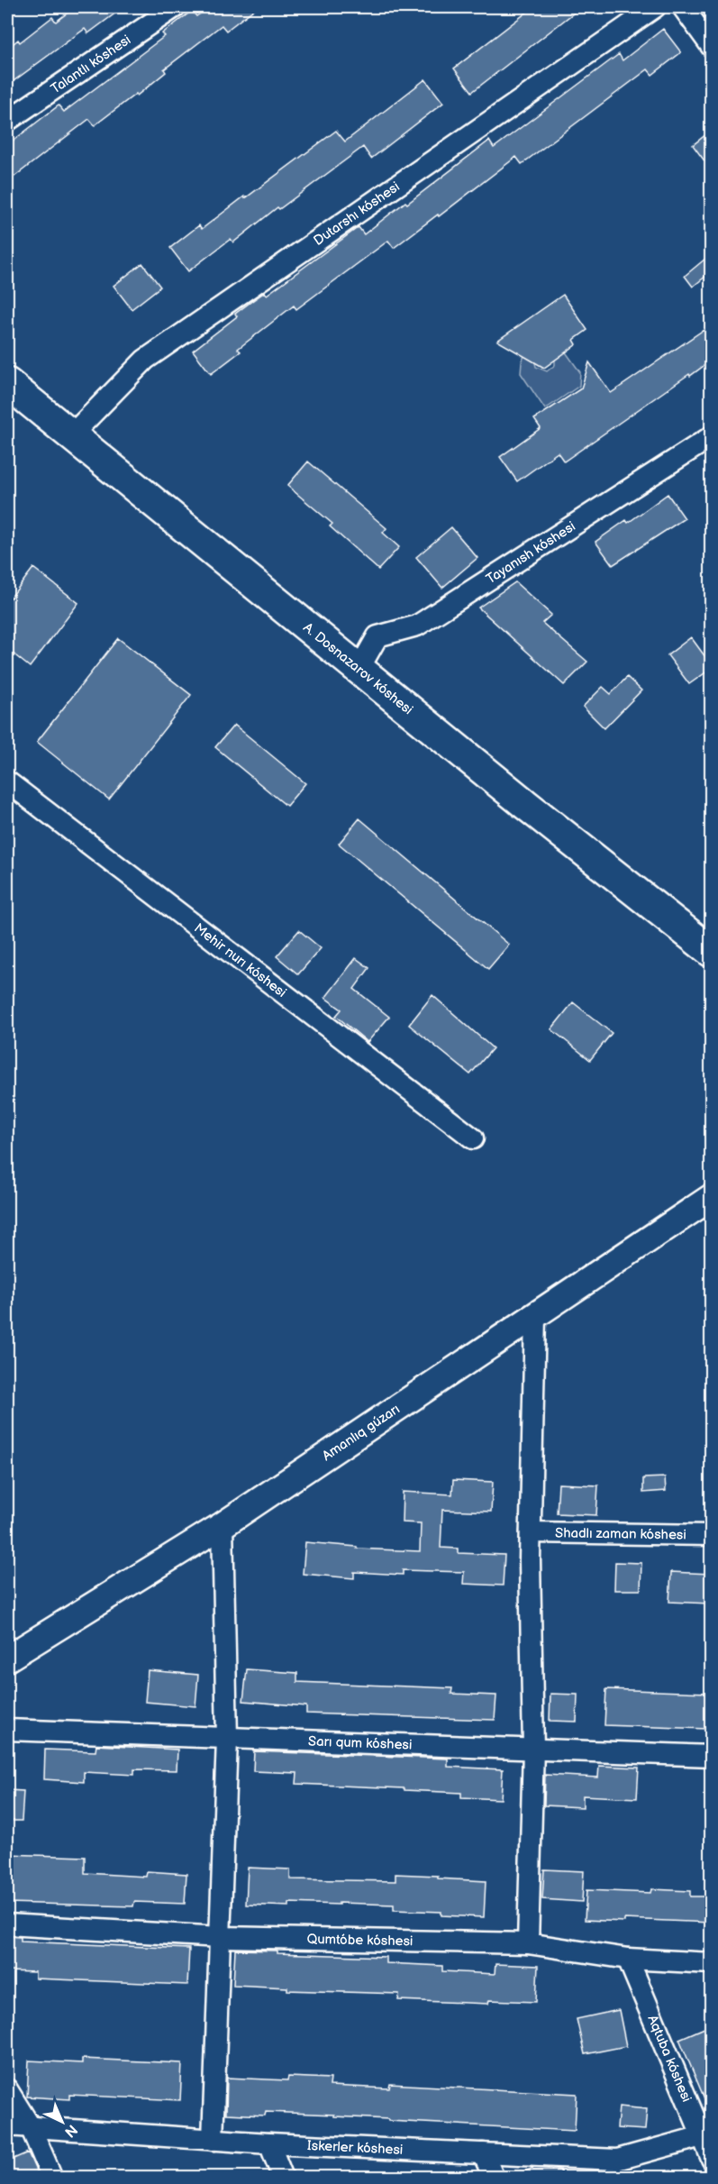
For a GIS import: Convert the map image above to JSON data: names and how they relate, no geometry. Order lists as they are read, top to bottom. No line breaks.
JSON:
{"streets":{"main road":["A. Dosnazarov kóshesi"],"street":["Talantlı kóshesi","Dutarshı kóshesi","Tayanısh kóshesi","Mehir nurı kóshesi","Amanlıq gúzarı","Shadlı zaman kóshesi","Sarı qum kóshesi","Qumtóbe kóshesi","Aqtuba kóshesi","Iskerler kóshesi"]},"crossings":[["Dutarshı kóshesi","A. Dosnazarov kóshesi"],["Tayanısh kóshesi","A. Dosnazarov kóshesi"],["Qumtóbe kóshesi","Aqtuba kóshesi"],["Aqtuba kóshesi","Iskerler kóshesi"]],"north":"bottom right"}
